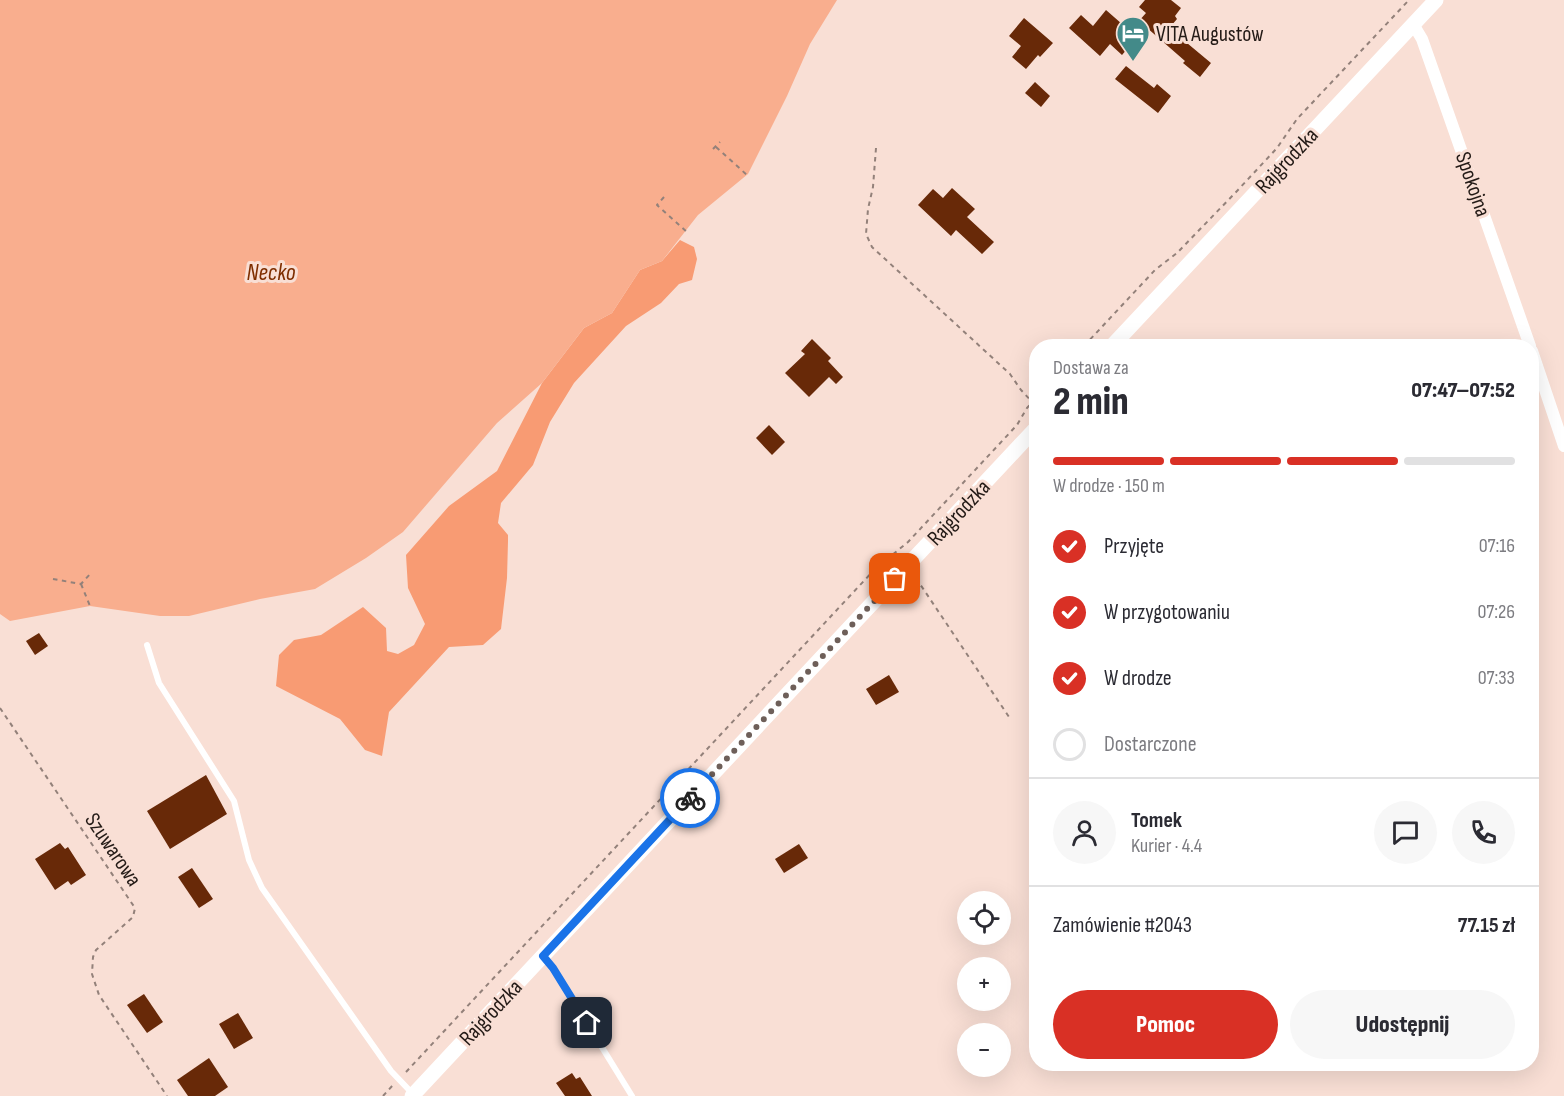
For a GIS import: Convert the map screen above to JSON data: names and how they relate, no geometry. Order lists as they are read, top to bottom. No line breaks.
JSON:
{"streets":{"street":["Rajgrodzka","Spokojna"],"path":["Szuwarowa"]},"crossings":[["Rajgrodzka","Spokojna"]],"water":["Necko"],"places":{"hotel":["VITA Augustów"]},"page":{"heading":["2 min","Dostawa za","07:47–07:52"],"panel":["Tomek","Kurier · 4.4","Zamówienie #2043","77.15 zł"],"bar":"W drodze · 150 m","list":[["Przyjęte","07:16"],["W przygotowaniu","07:26"],["W drodze","07:33"],"Dostarczone"],"map_buttons":["+","−"],"buttons":["Pomoc","Udostępnij"]}}
